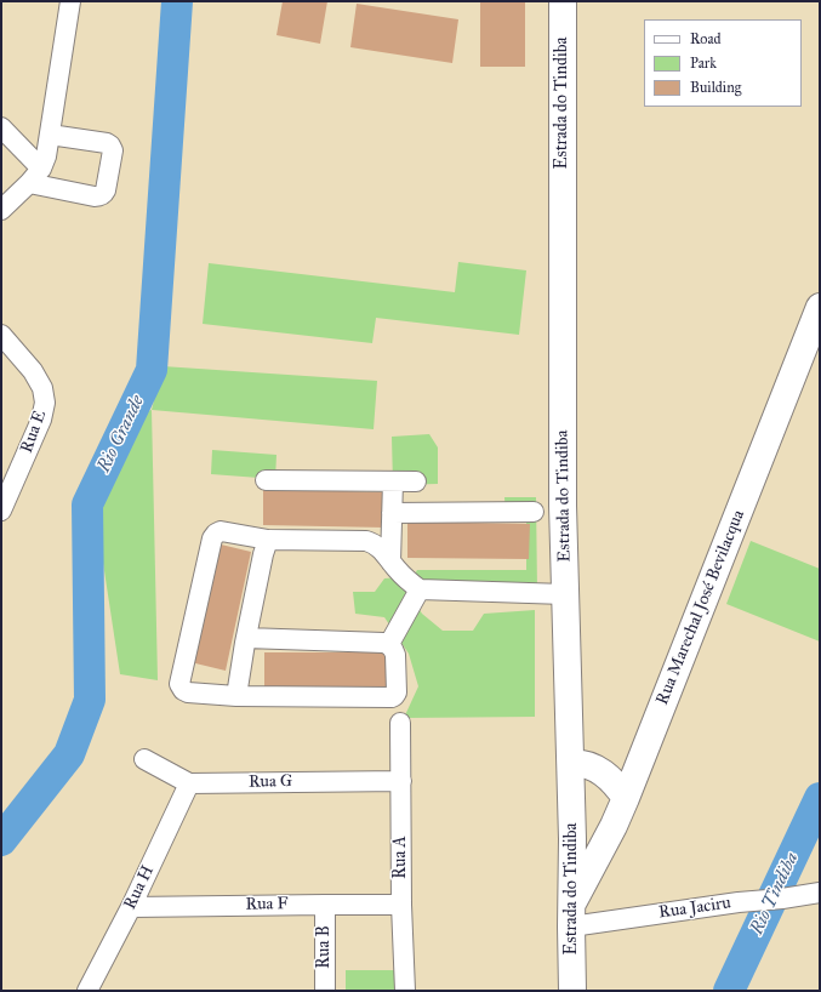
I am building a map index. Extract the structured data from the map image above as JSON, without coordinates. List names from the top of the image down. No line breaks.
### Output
{"streets":{"main road":["Estrada do Tindiba","Rua Marechal José Bevilacqua"],"street":["Rua E","Rua G","Rua A","Rua H","Rua F","Rua Jaciru","Rua B"]},"crossings":[["Estrada do Tindiba","Rua Marechal José Bevilacqua"],["Estrada do Tindiba","Rua Jaciru"],["Rua Marechal José Bevilacqua","Rua Jaciru"],["Rua G","Rua A"],["Rua G","Rua H"],["Rua A","Rua F"],["Rua H","Rua F"],["Rua F","Rua B"]],"water":["Rio Grande","Rio Tindiba"],"legend":["Road","Park","Building"]}
